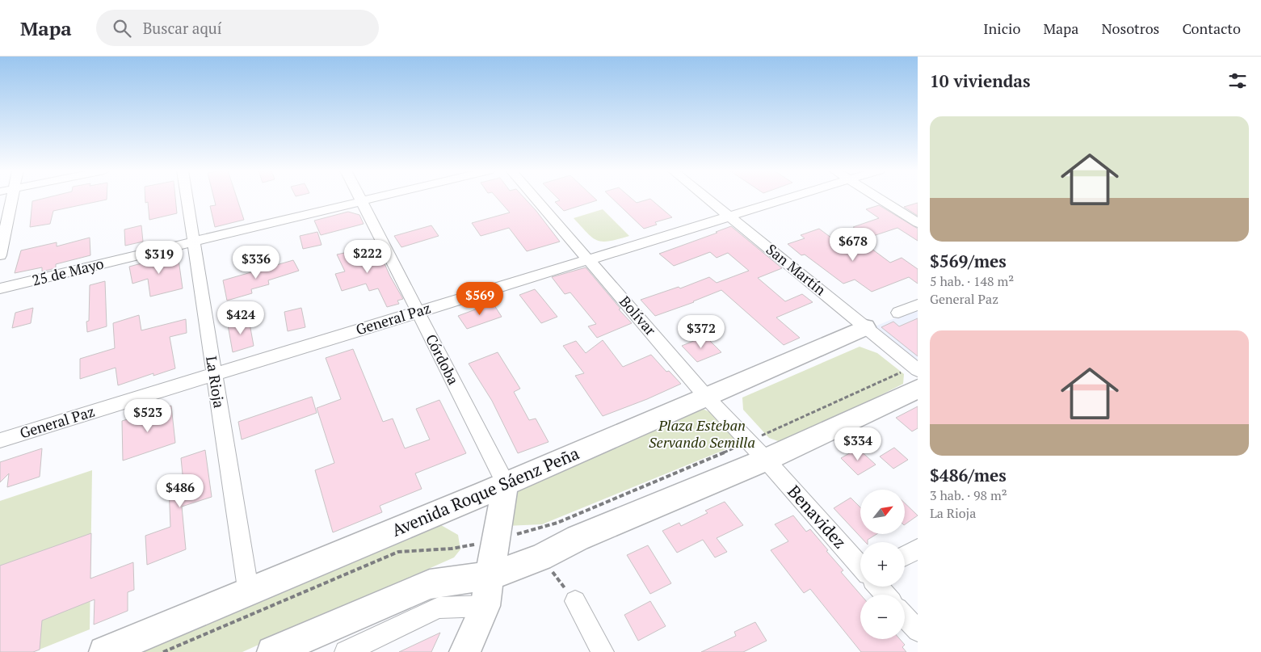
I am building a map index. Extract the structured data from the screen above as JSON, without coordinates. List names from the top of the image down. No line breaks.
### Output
{"streets":{"main road":["Avenida Roque Sáenz Peña"],"street":["San Martín","25 de Mayo","Bolívar","General Paz","Córdoba","La Rioja","Benavidez"]},"crossings":[["San Martín","General Paz"],["San Martín","Avenida Roque Sáenz Peña"],["25 de Mayo","Córdoba"],["25 de Mayo","La Rioja"],["Bolívar","General Paz"],["Bolívar","Avenida Roque Sáenz Peña"],["Bolívar","Benavidez"],["General Paz","Córdoba"],["General Paz","La Rioja"],["Córdoba","Avenida Roque Sáenz Peña"],["La Rioja","Avenida Roque Sáenz Peña"]],"parks":["Plaza Esteban Servando Semilla"],"north":"top right","page":{"header":"Mapa","search":"Buscar aquí","nav":["Inicio","Mapa","Nosotros","Contacto"],"heading":"10 viviendas","list":[{"name":"$569/mes","note":"5 hab. · 148 m² · General Paz"},{"name":"$486/mes","note":"3 hab. · 98 m² · La Rioja"}],"price":["$678","$222","$319","$336","$569","$424","$372","$523","$334","$486"],"map_buttons":["+","−"]}}
